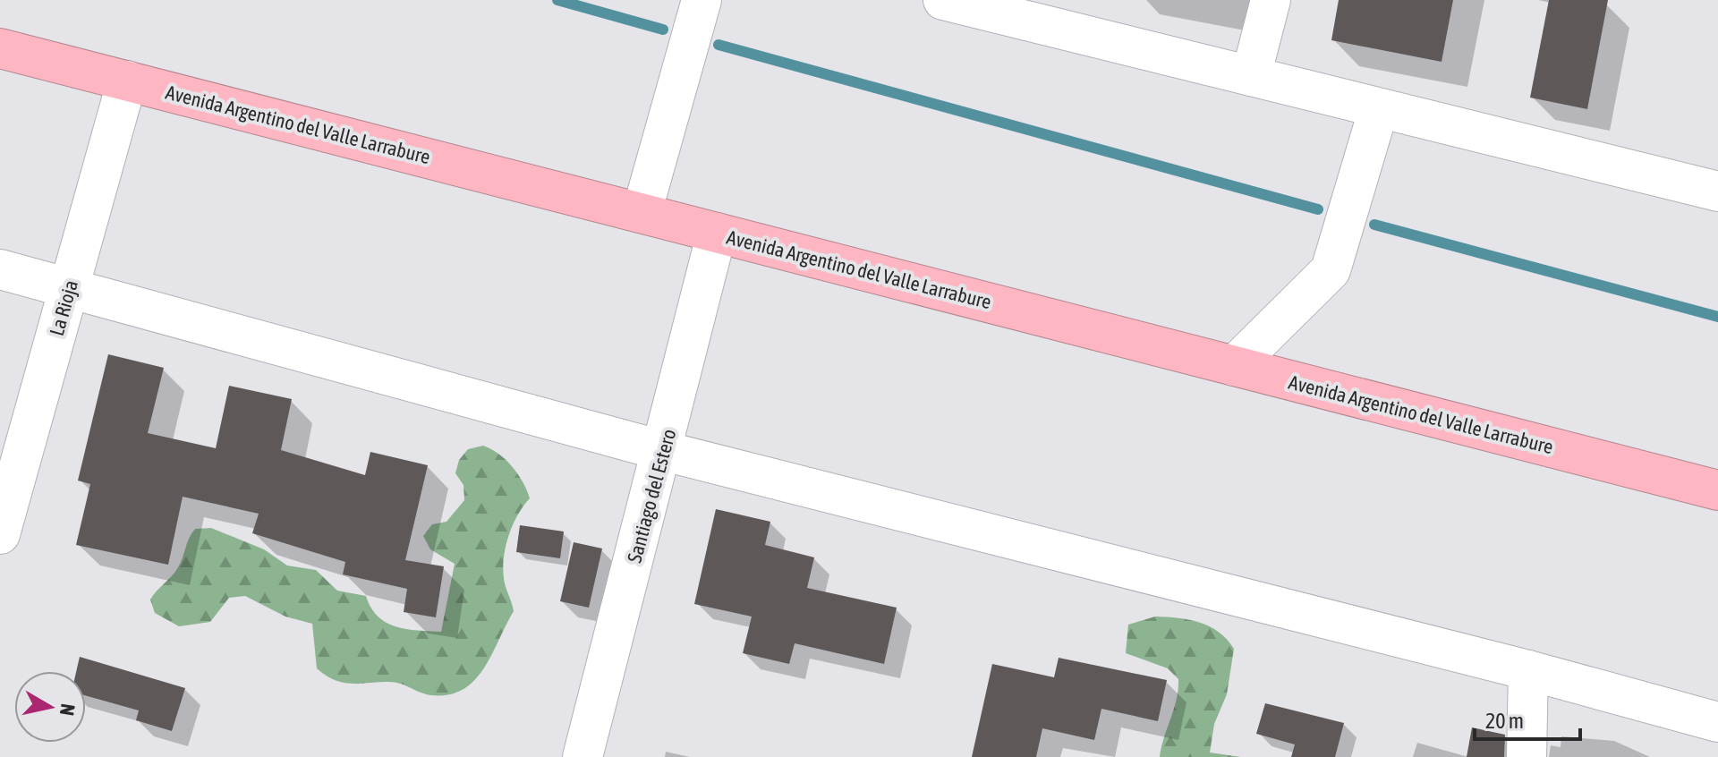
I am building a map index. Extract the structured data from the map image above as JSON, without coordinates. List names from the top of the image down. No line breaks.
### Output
{"streets":{"highway":["Avenida Argentino del Valle Larrabure"],"street":["La Rioja","Santiago del Estero"]},"crossings":[["Avenida Argentino del Valle Larrabure","La Rioja"],["Avenida Argentino del Valle Larrabure","Santiago del Estero"]],"scale_bar":"20 m","north":"right"}
